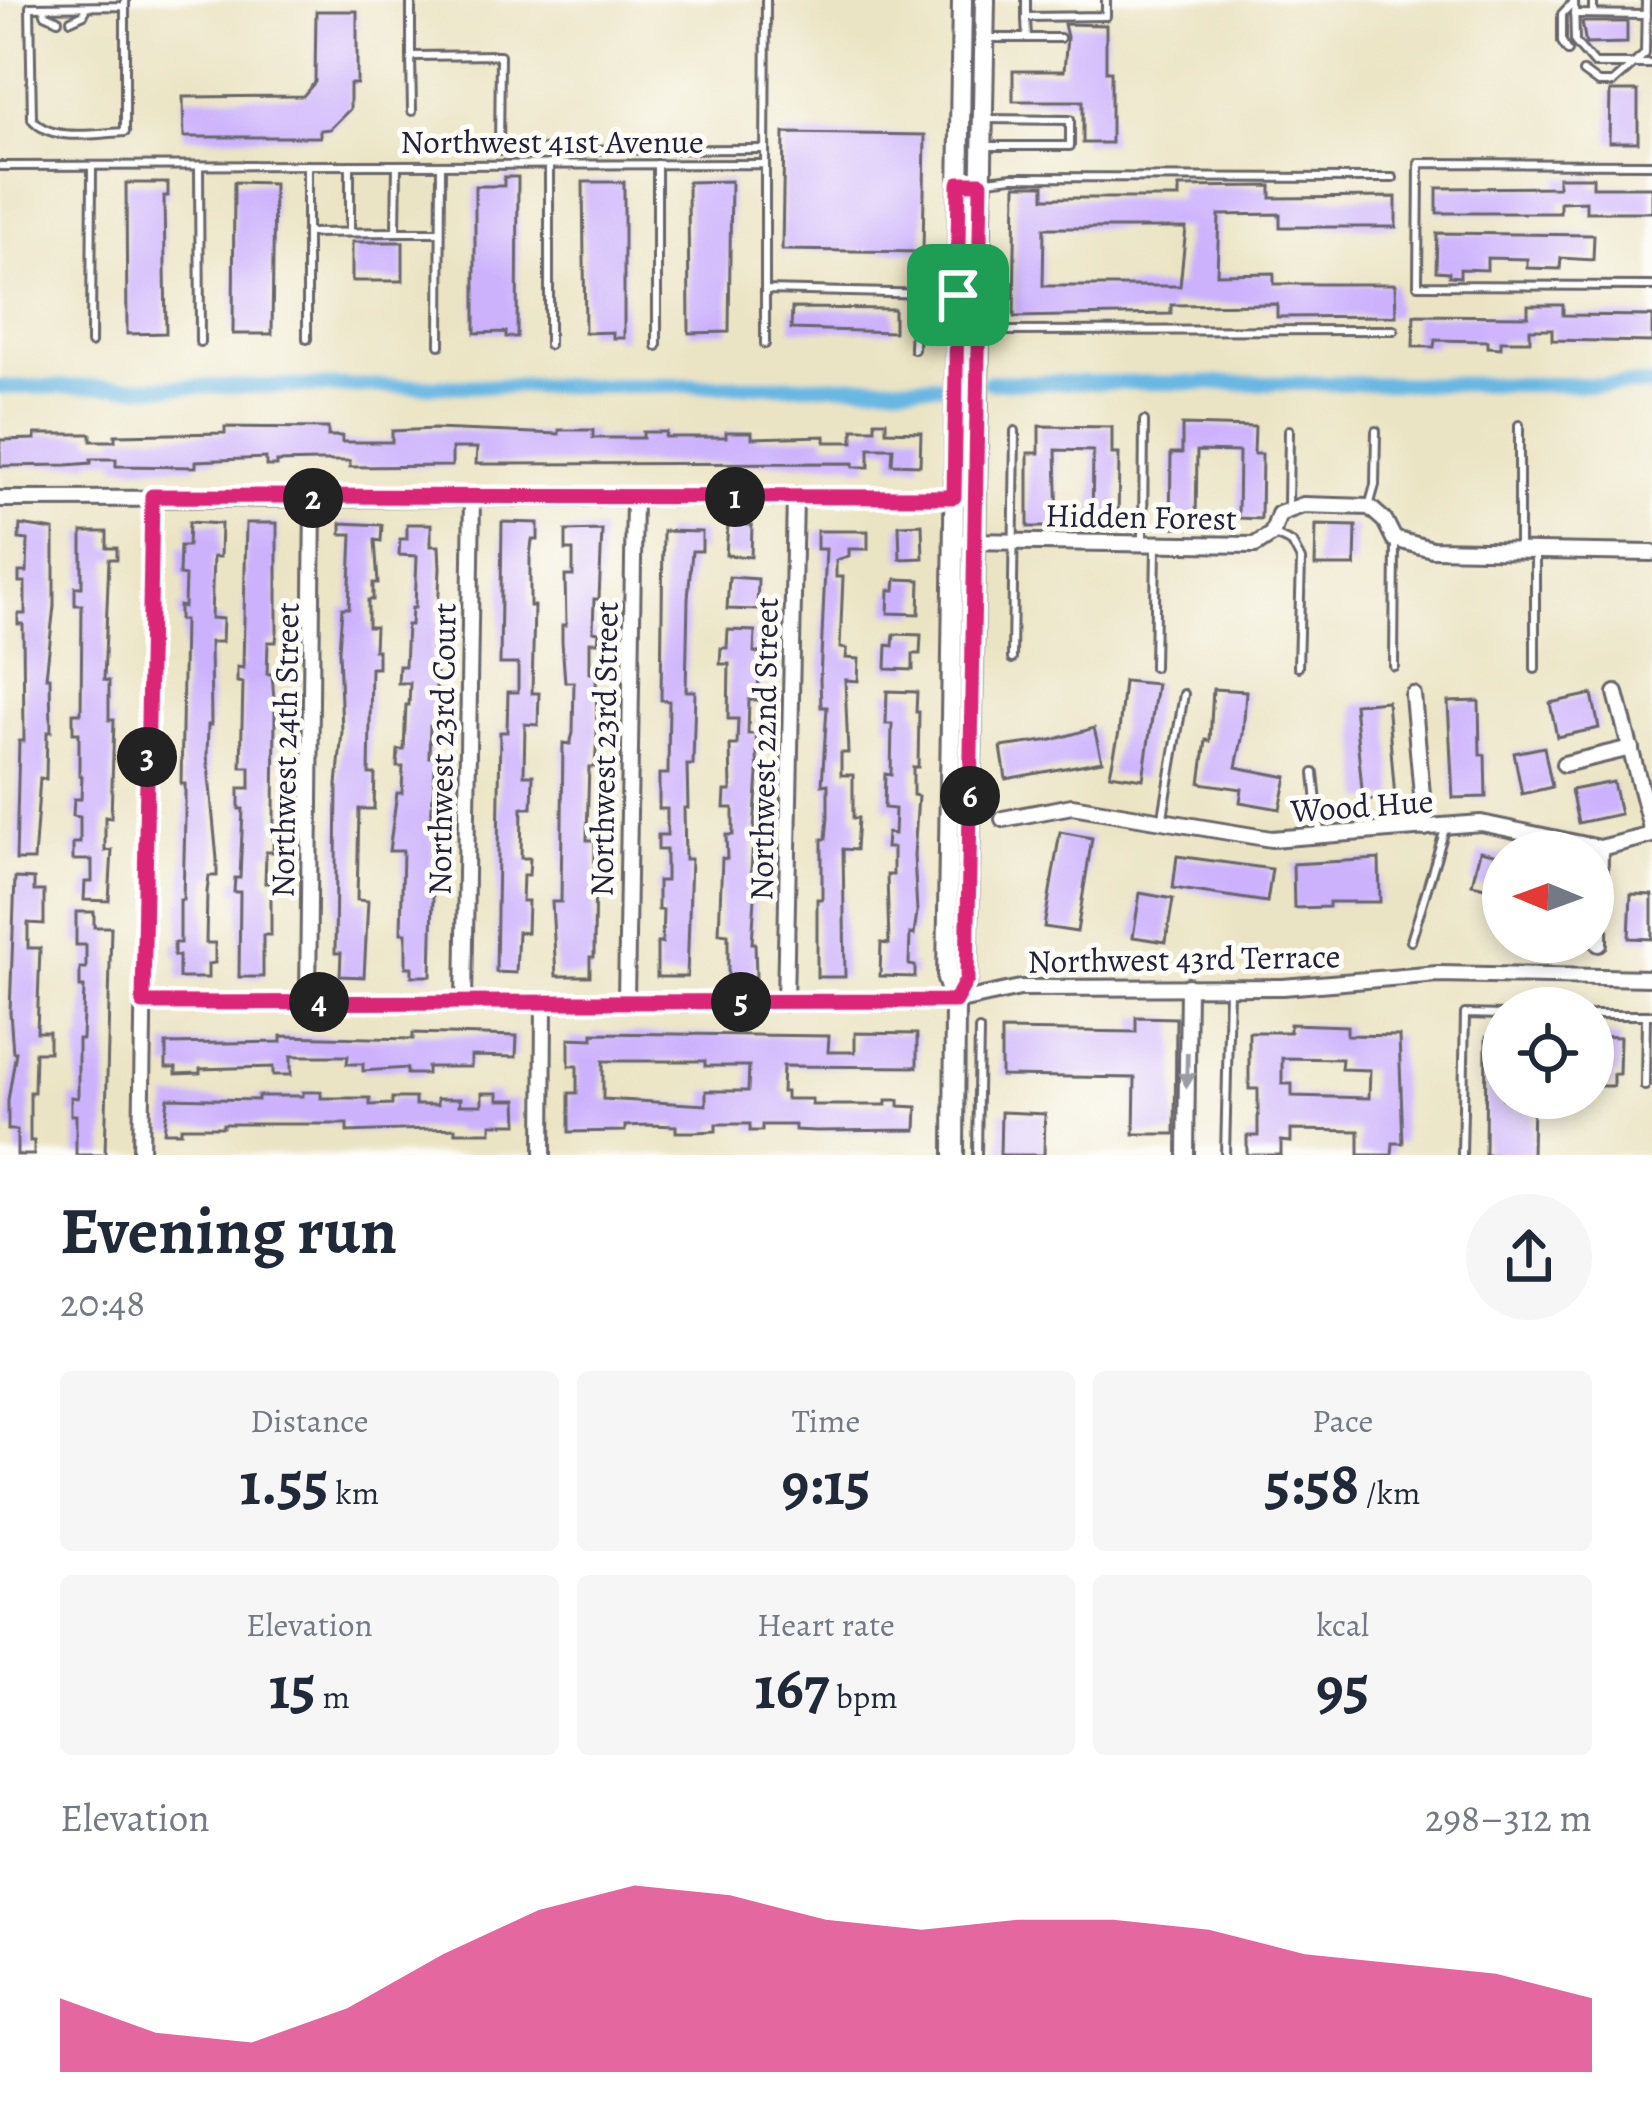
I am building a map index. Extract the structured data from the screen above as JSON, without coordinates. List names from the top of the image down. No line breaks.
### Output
{"streets":{"street":["Hidden Forest","Northwest 23rd Court","Northwest 23rd Street","Northwest 22nd Street","Northwest 24th Street","Wood Hue","Northwest 43rd Terrace"],"lane":["Northwest 41st Avenue"]},"crossings":[["Northwest 23rd Court","Northwest 43rd Terrace"],["Northwest 23rd Street","Northwest 43rd Terrace"],["Northwest 22nd Street","Northwest 43rd Terrace"],["Northwest 24th Street","Northwest 43rd Terrace"]],"north":"left","page":{"pins":["1","2","3","6","4","5"],"heading":["Evening run","20:48"],"stats":[["Distance","1.55 km"],["Time","9:15"],["Pace","5:58 /km"],["Elevation","15 m"],["Heart rate","167 bpm"],["kcal","95"]],"chart":["Elevation","298–312 m"]}}
